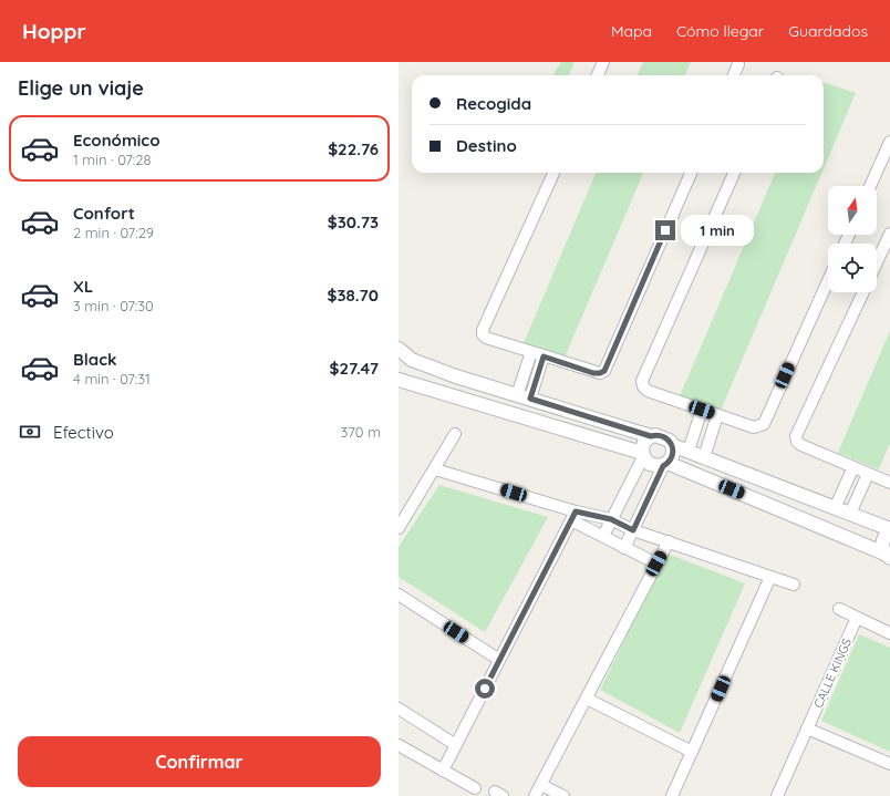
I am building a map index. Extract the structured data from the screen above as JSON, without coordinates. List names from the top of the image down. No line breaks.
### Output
{"streets":{"street":["CALLE KINGS"]},"north":"top","page":{"header":"Hoppr","nav":["Mapa","Cómo llegar","Guardados"],"heading":"Elige un viaje","banner":["Recogida","Destino"],"list":[{"name":"Económico","note":"1 min · 07:28","value":"$22.76"},{"name":"Confort","note":"2 min · 07:29","value":"$30.73"},{"name":"XL","note":"3 min · 07:30","value":"$38.70"},{"name":"Black","note":"4 min · 07:31","value":"$27.47"}],"bubble":"1 min","pay":["Efectivo","370 m"],"buttons":"Confirmar"}}
